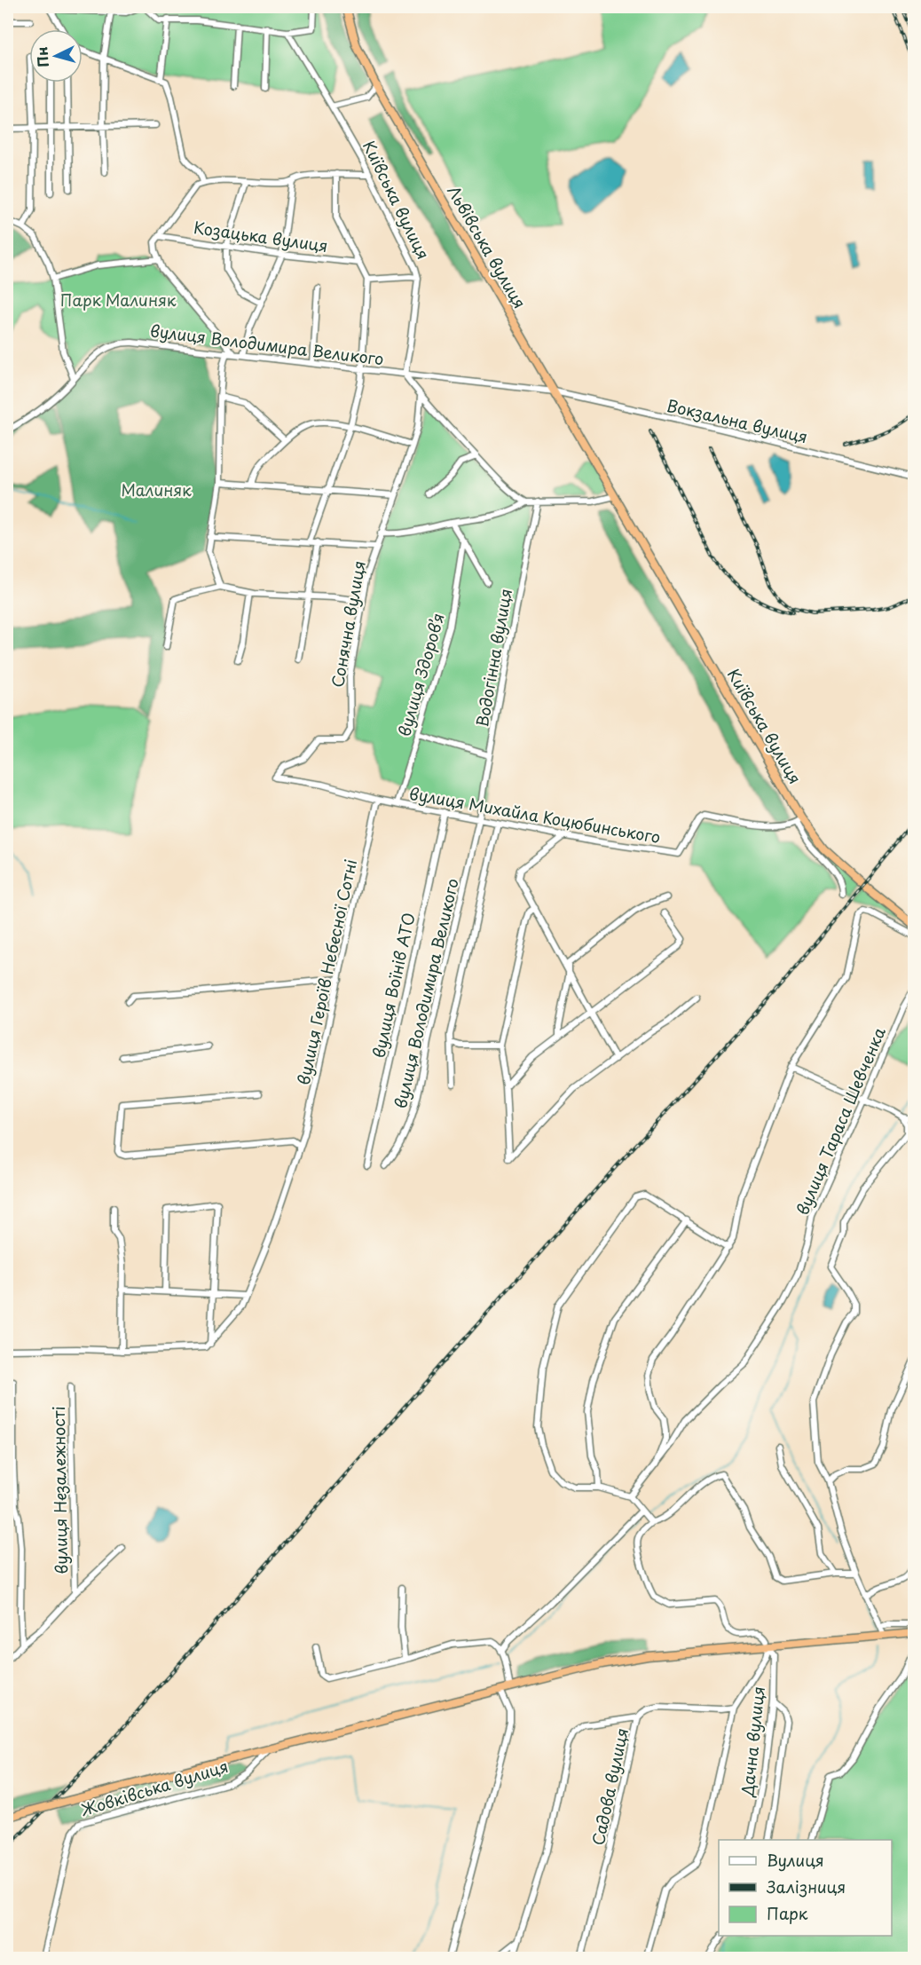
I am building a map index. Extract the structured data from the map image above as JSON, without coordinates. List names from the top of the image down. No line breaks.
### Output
{"streets":{"highway":["Київська вулиця","Львівська вулиця"],"street":["Козацька вулиця","вулиця Володимира Великого","Вокзальна вулиця","Сонячна вулиця","Водогінна вулиця","вулиця Здоровʼя","вулиця Михайла Коцюбинського","вулиця Героїв Небесної Сотні","вулиця Воїнів АТО","вулиця Тараса Шевченка","вулиця Незалежності","Дачна вулиця","Садова вулиця","Жовківська вулиця"]},"crossings":[["Київська вулиця","Львівська вулиця"],["Київська вулиця","вулиця Володимира Великого"],["Київська вулиця","вулиця Михайла Коцюбинського"],["Львівська вулиця","вулиця Володимира Великого"],["Львівська вулиця","Вокзальна вулиця"],["вулиця Володимира Великого","Вокзальна вулиця"],["вулиця Володимира Великого","Водогінна вулиця"],["вулиця Володимира Великого","вулиця Михайла Коцюбинського"],["Сонячна вулиця","вулиця Михайла Коцюбинського"],["Водогінна вулиця","вулиця Михайла Коцюбинського"],["вулиця Здоровʼя","вулиця Михайла Коцюбинського"],["вулиця Михайла Коцюбинського","вулиця Героїв Небесної Сотні"],["вулиця Михайла Коцюбинського","вулиця Воїнів АТО"]],"parks":["Парк Малиняк","Малиняк"],"legend":["Вулиця","Залізниця","Парк"],"north":"left"}
